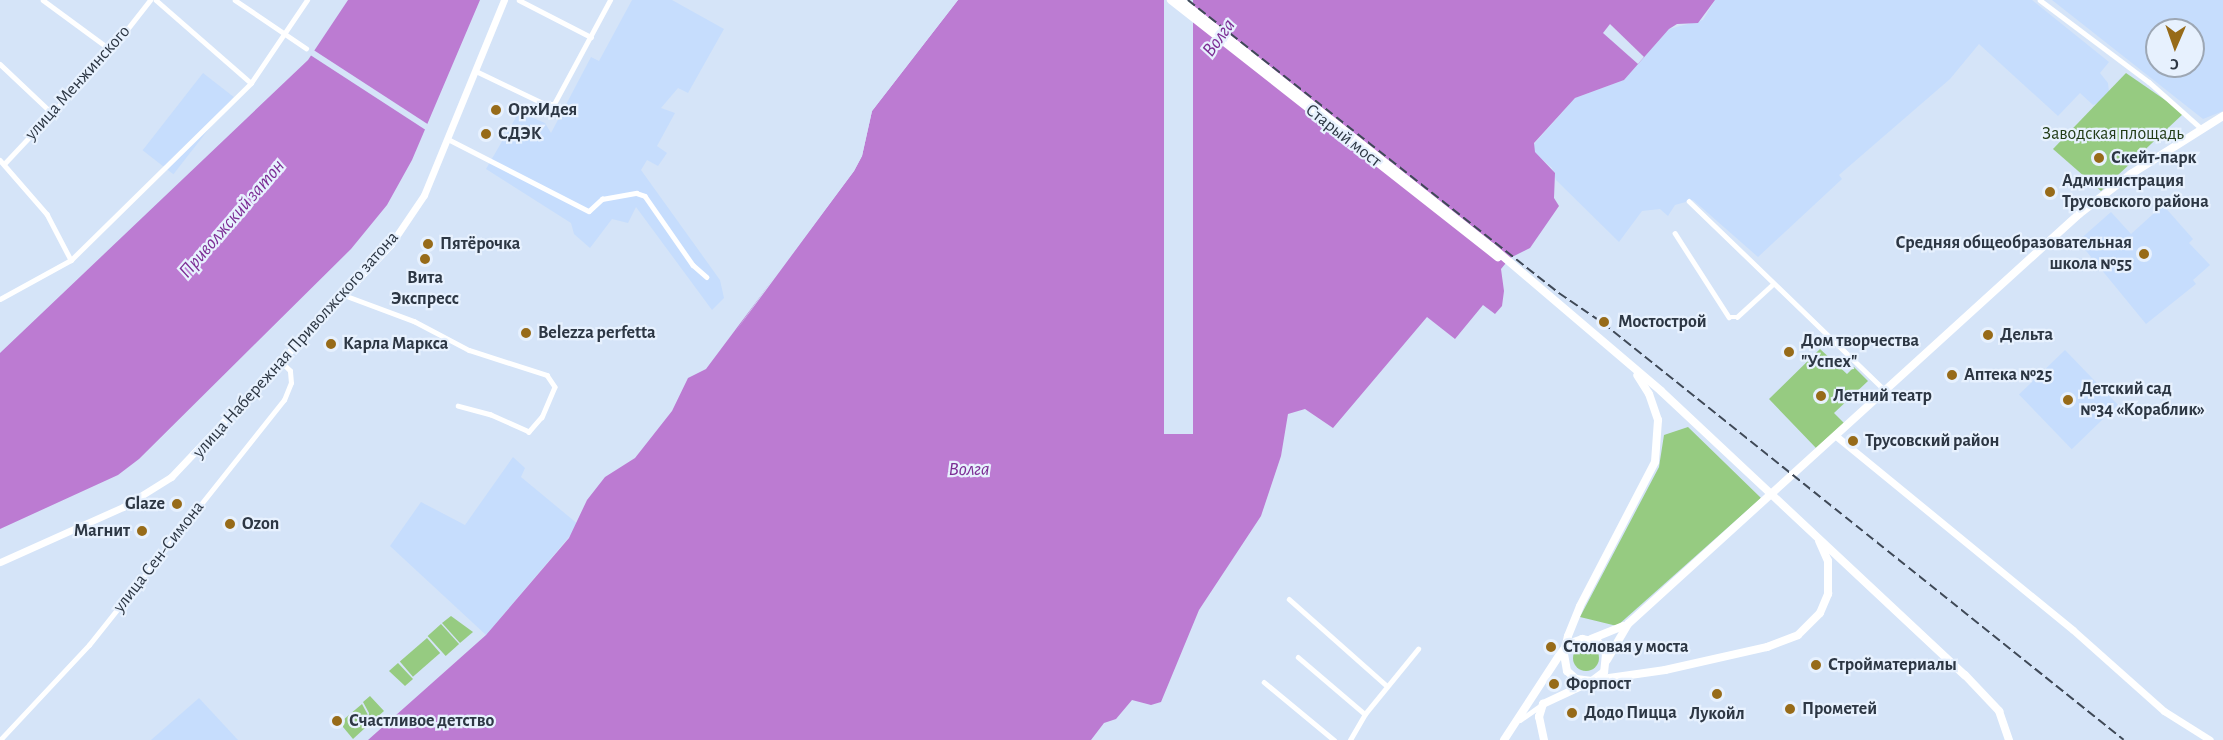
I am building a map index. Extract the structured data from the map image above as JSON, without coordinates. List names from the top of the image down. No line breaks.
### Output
{"streets":{"main road":["Старый мост","улица Набережная Приволжского затона"],"street":["улица Менжинского","улица Сен-Симона"]},"crossings":[["улица Набережная Приволжского затона","улица Сен-Симона"]],"water":["Волга","Приволжский затон"],"parks":["Заводская площадь"],"places":["ОрхИдея","СДЭК","Скейт-парк","Администрация Трусовского района","Пятёрочка","Средняя общеобразовательная школа №55","Вита Экспресс","Мостострой","Belezza perfetta","Дельта","Карла Маркса","Дом творчества \"Успех\"","Аптека №25","Летний театр","Детский сад №34 «Кораблик»","Трусовский район","Glaze","Ozon","Магнит","Столовая у моста","Стройматериалы","Форпост","Лукойл","Прометей","Додо Пицца","Счастливое детство"],"north":"bottom"}
